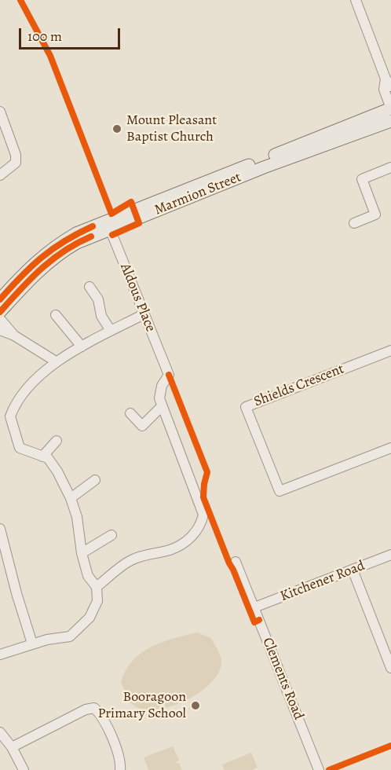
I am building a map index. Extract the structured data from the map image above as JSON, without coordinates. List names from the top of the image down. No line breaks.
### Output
{"streets":{"main road":["Marmion Street"],"street":["Aldous Place","Shields Crescent","Kitchener Road","Clements Road"]},"crossings":[["Marmion Street","Aldous Place"],["Kitchener Road","Clements Road"]],"places":["Mount Pleasant Baptist Church","Booragoon Primary School"],"scale_bar":"100 m"}
